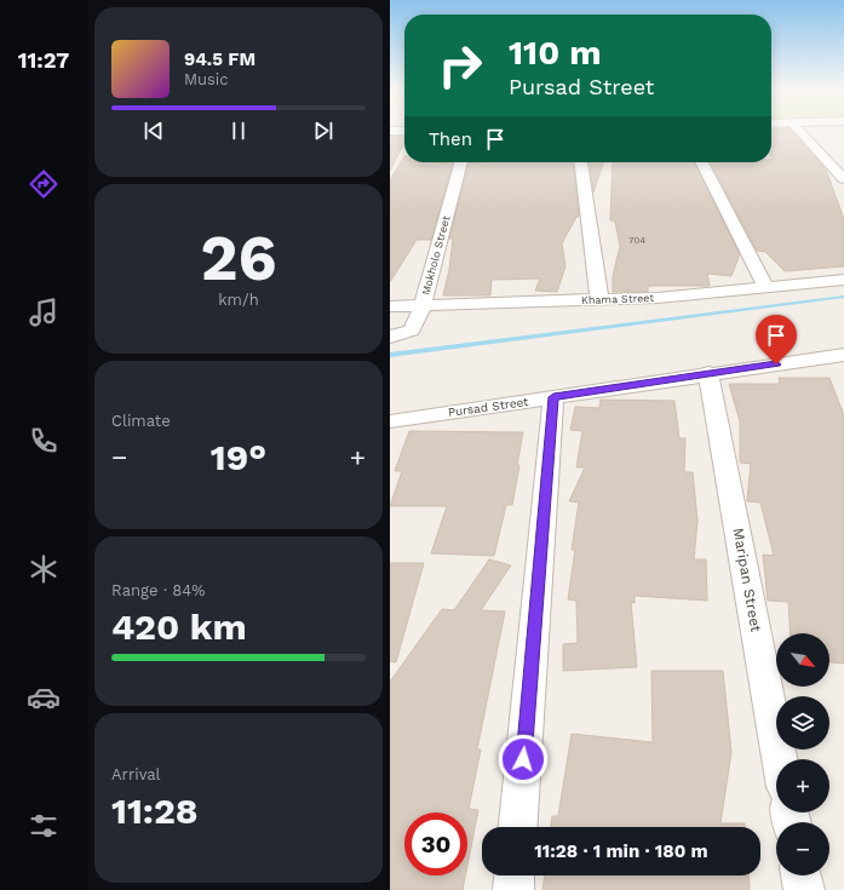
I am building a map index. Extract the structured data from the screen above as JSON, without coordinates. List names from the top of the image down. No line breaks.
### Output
{"streets":{"street":["Mokholo Street","Khama Street","Pursad Street","Maripan Street"]},"crossings":[["Mokholo Street","Khama Street"],["Pursad Street","Maripan Street"]],"house_numbers":["704"],"north":"bottom right","page":{"tabs":"11:27","turn":["110 m","Pursad Street"],"song":["94.5 FM","Music"],"then":"Then","tile":[["26","km/h"],"Climate",["Range · 84%","420 km"],["Arrival","11:28"]],"heat":["−","19°","+"],"map_buttons":["+","−"],"limit":"30","trip":"11:28 · 1 min · 180 m"}}
